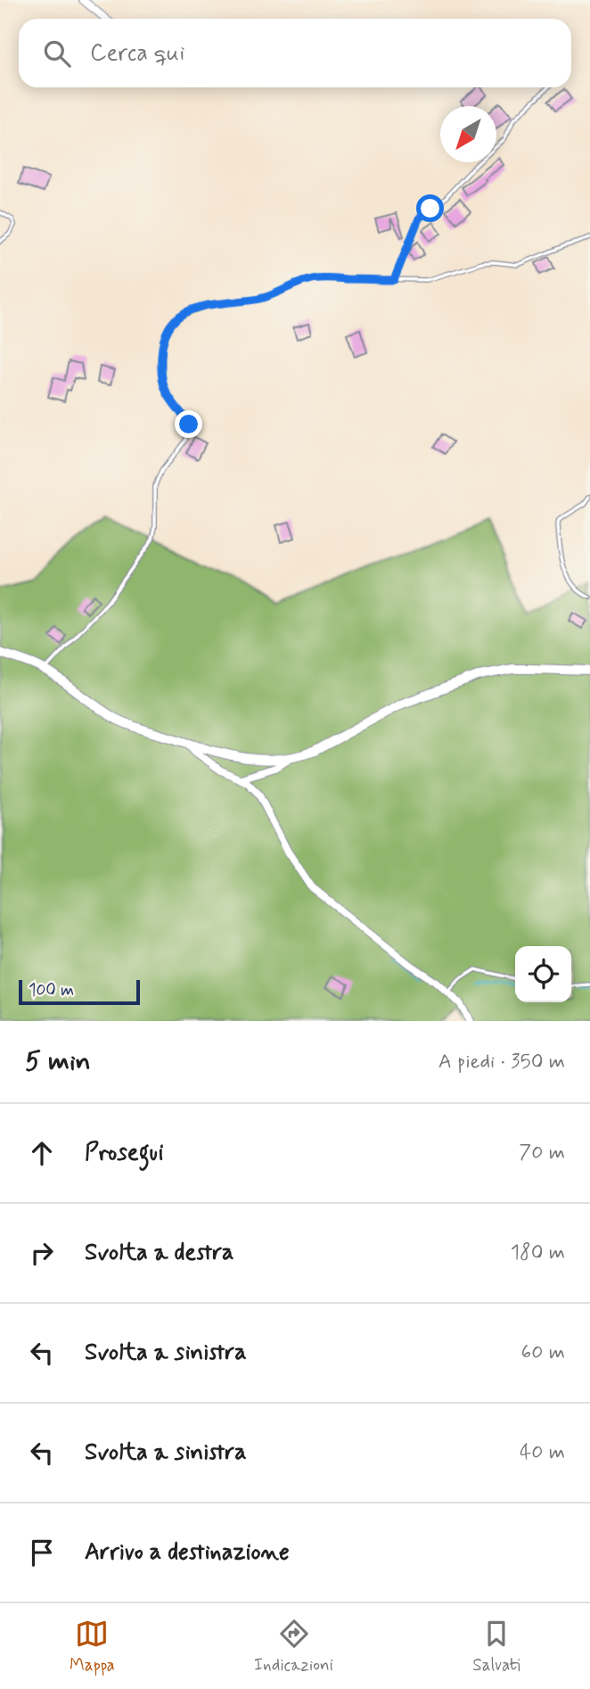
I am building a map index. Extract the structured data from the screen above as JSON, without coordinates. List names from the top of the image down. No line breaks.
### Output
{"scale_bar":"100 m","north":"bottom left","page":{"search":"Cerca qui","scale":"100 m","heading":["5 min","A piedi · 350 m"],"list":[["Prosegui","70 m"],["Svolta a destra","180 m"],["Svolta a sinistra","60 m"],["Svolta a sinistra","40 m"],"Arrivo a destinazione"],"nav":["Mappa","Indicazioni","Salvati"]}}
